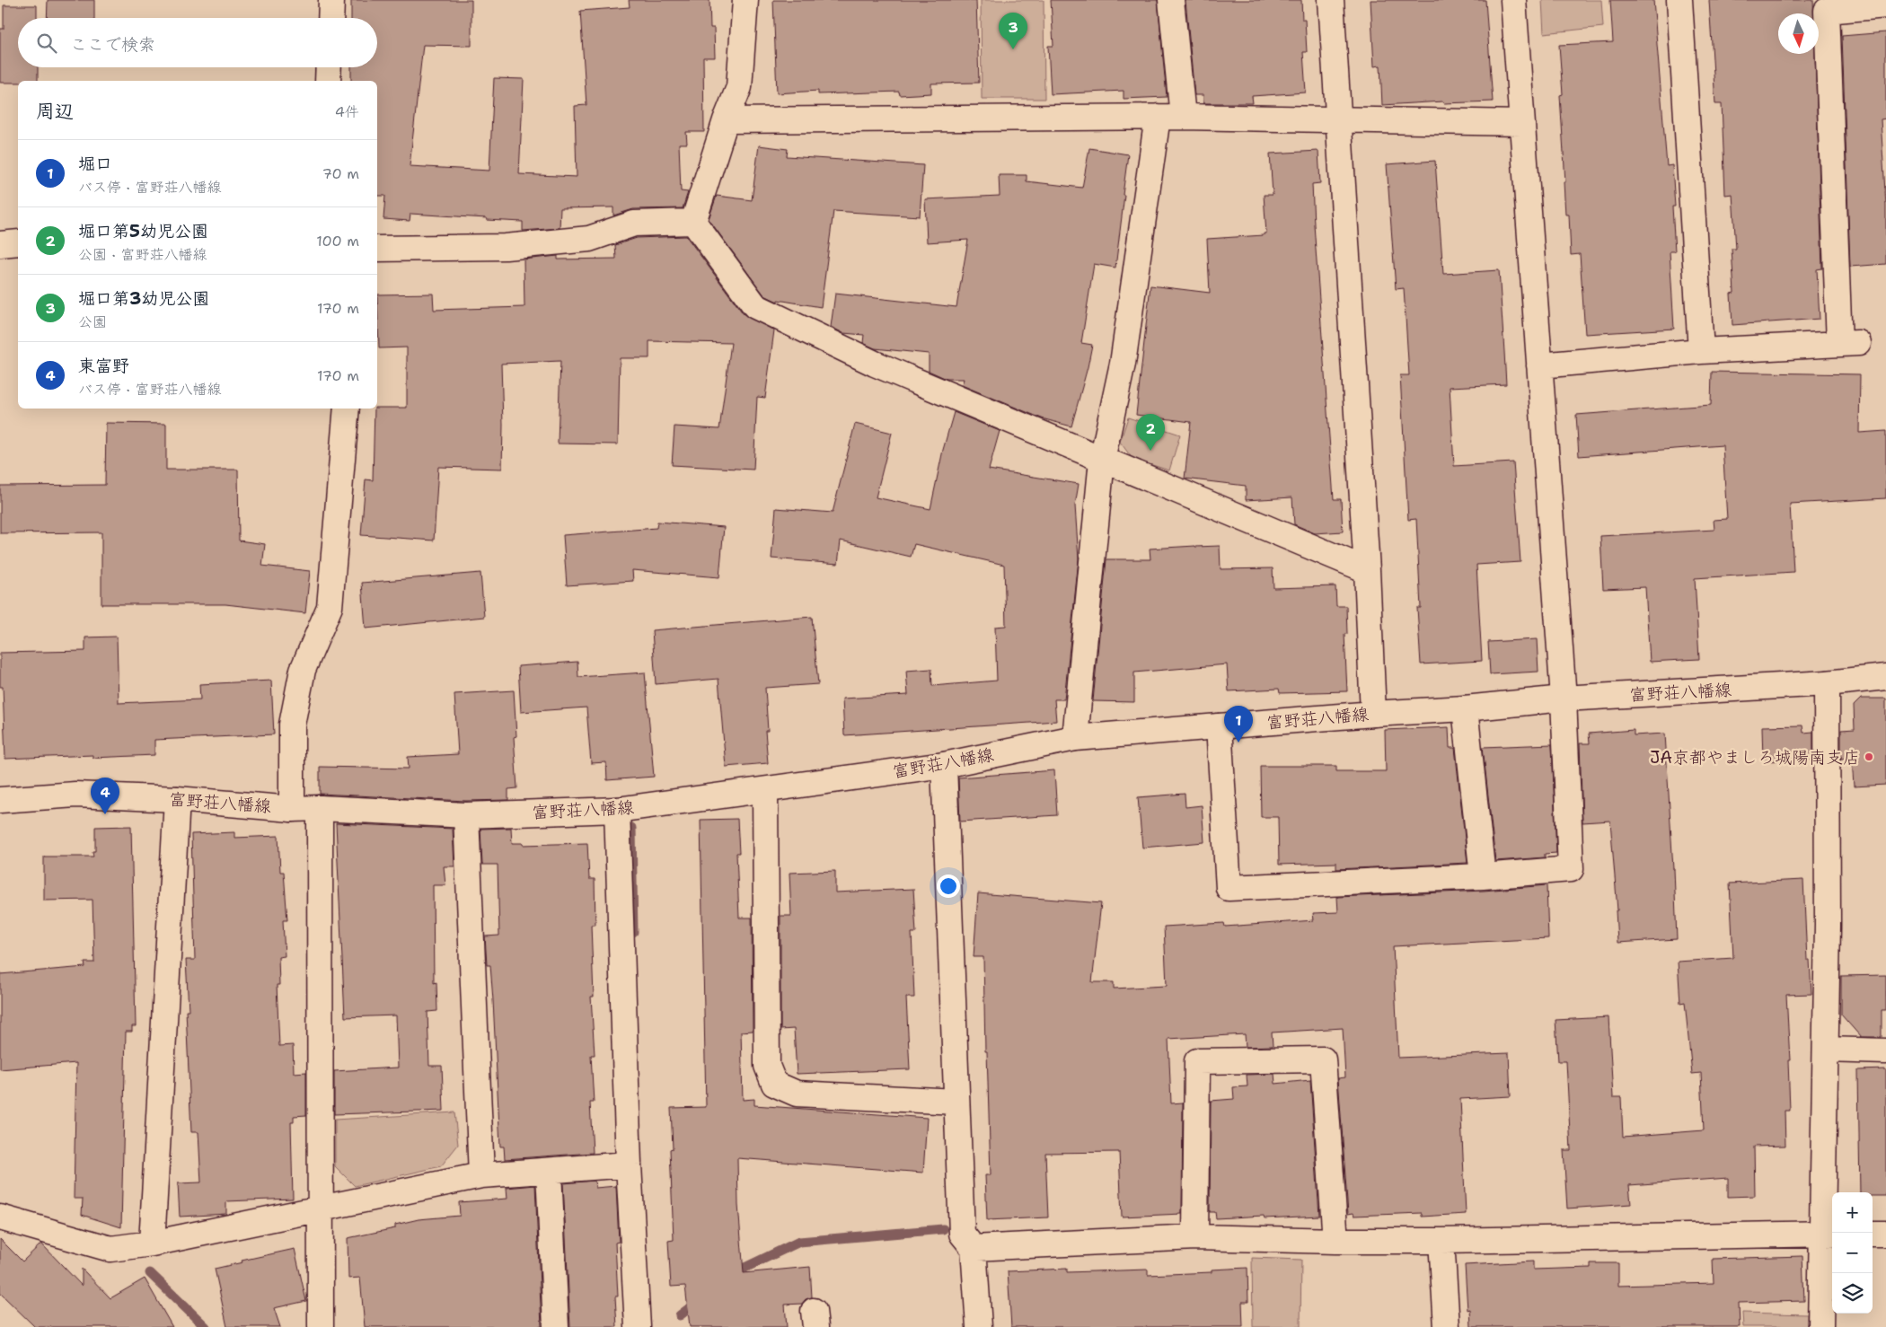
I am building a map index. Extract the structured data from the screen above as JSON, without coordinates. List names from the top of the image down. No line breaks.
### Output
{"streets":{"street":["富野荘八幡線"]},"places":["JA京都やましろ城陽南支店"],"north":"bottom","page":{"pins":["3","2","1","4"],"search":"ここで検索","heading":["周辺","4件"],"list":[{"mark":"1","name":"堀口","note":"バス停 · 富野荘八幡線","value":"70 m"},{"mark":"2","name":"堀口第5幼児公園","note":"公園 · 富野荘八幡線","value":"100 m"},{"mark":"3","name":"堀口第3幼児公園","note":"公園","value":"170 m"},{"mark":"4","name":"東富野","note":"バス停 · 富野荘八幡線","value":"170 m"}],"map_buttons":["+","−"]}}
